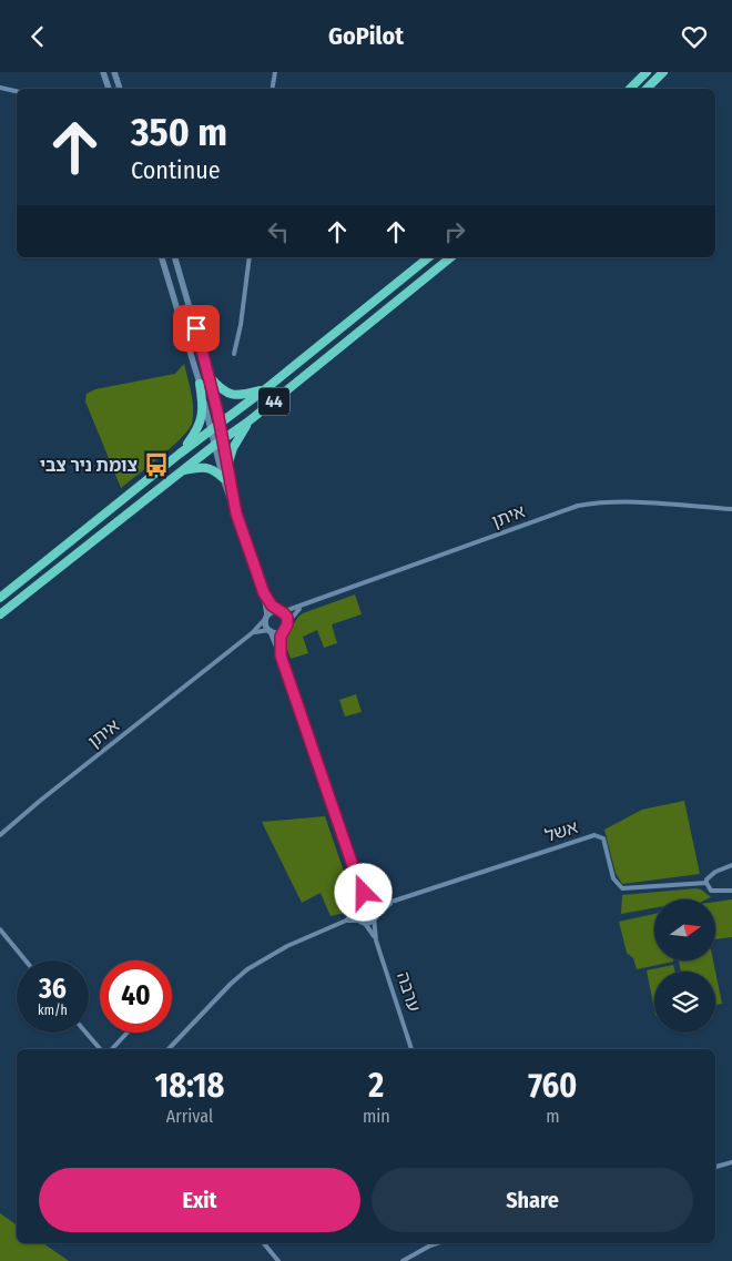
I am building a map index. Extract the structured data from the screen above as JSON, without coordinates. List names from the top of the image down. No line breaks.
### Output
{"streets":{"highway":["44"],"street":["איתן","אשל","ערבה"]},"crossings":[["אשל","ערבה"]],"places":{"bus stop":["צומת ניר צבי"]},"north":"right","page":{"header":"GoPilot","turn":["350 m","Continue"],"speed":"36 km/h","limit":"40","eta":["18:18","Arrival","2","min","760","m"],"buttons":["Exit","Share"]}}
